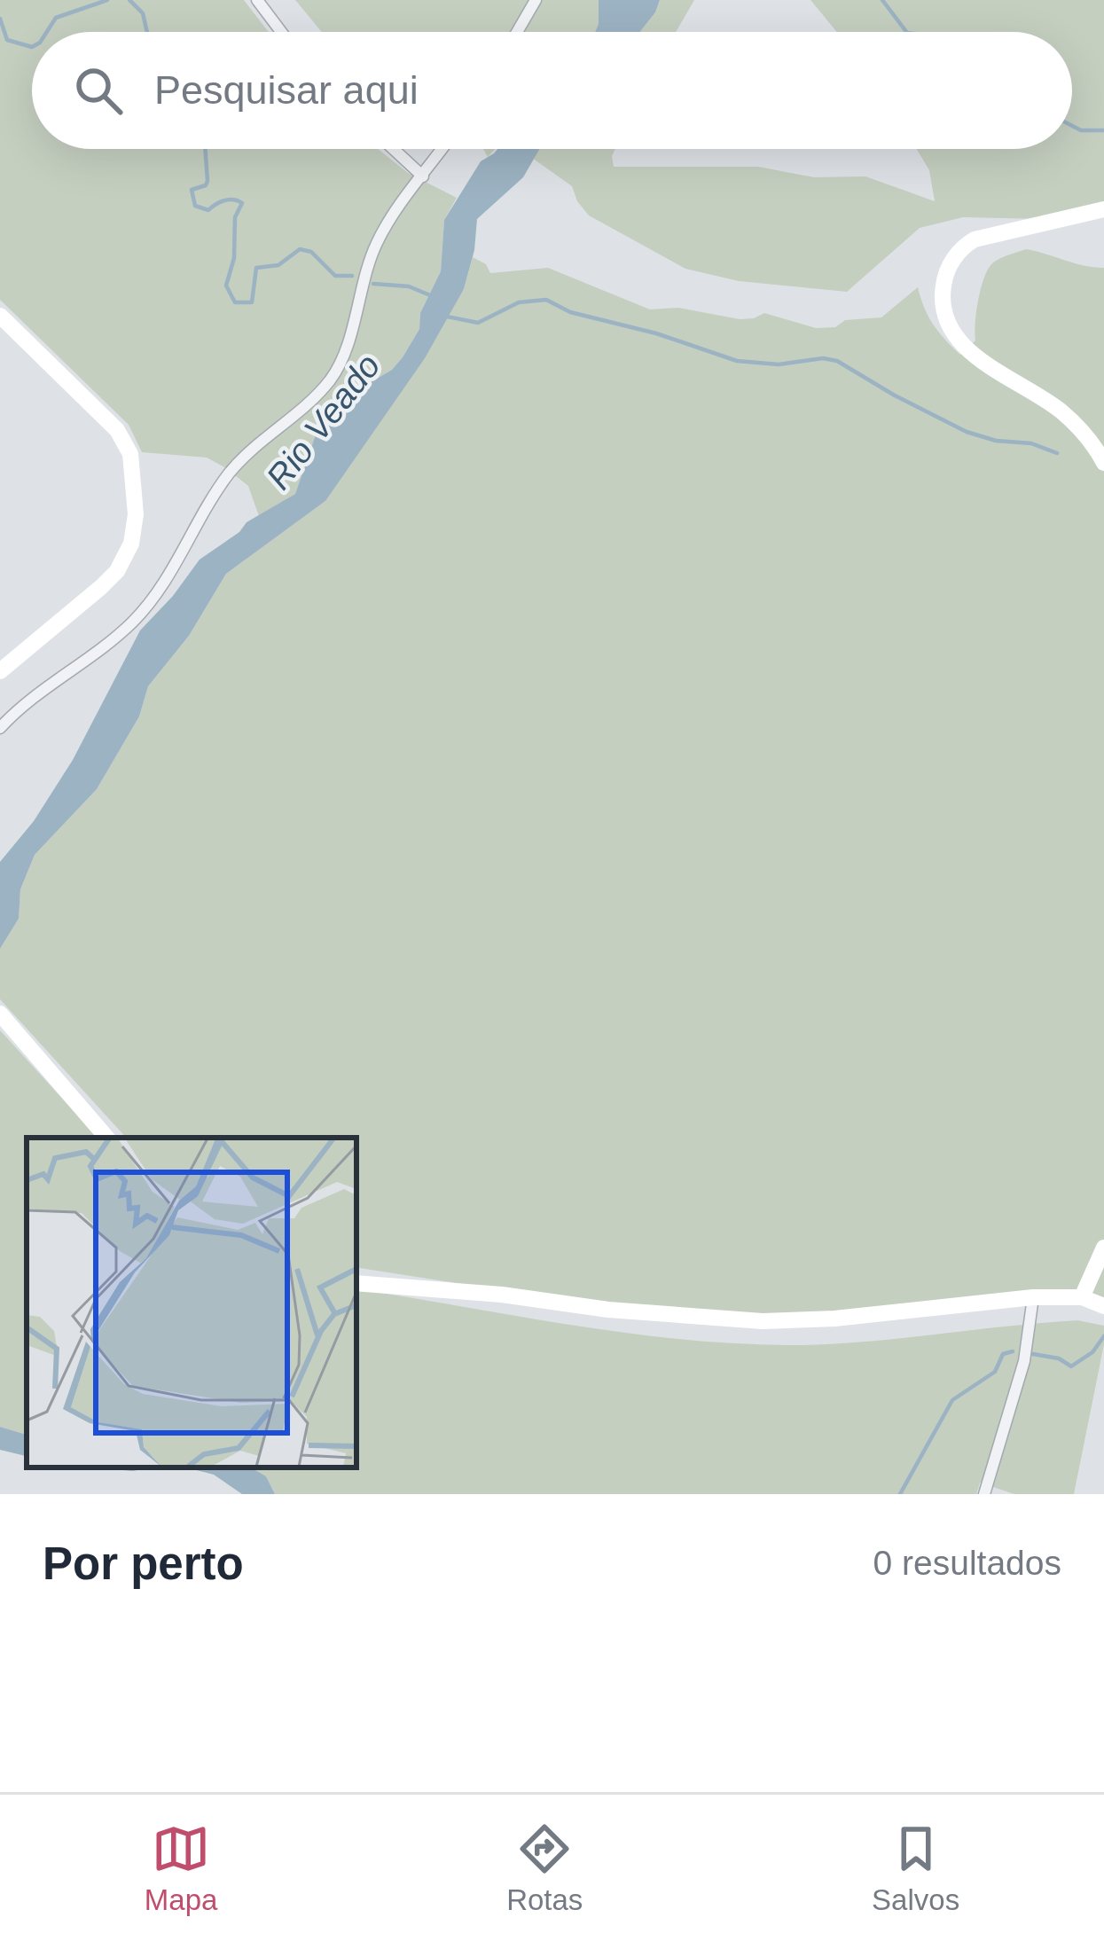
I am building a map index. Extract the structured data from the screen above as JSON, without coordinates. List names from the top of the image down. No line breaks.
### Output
{"water":["Rio Veado"],"page":{"search":"Pesquisar aqui","heading":["Por perto","0 resultados"],"nav":["Mapa","Rotas","Salvos"]}}
